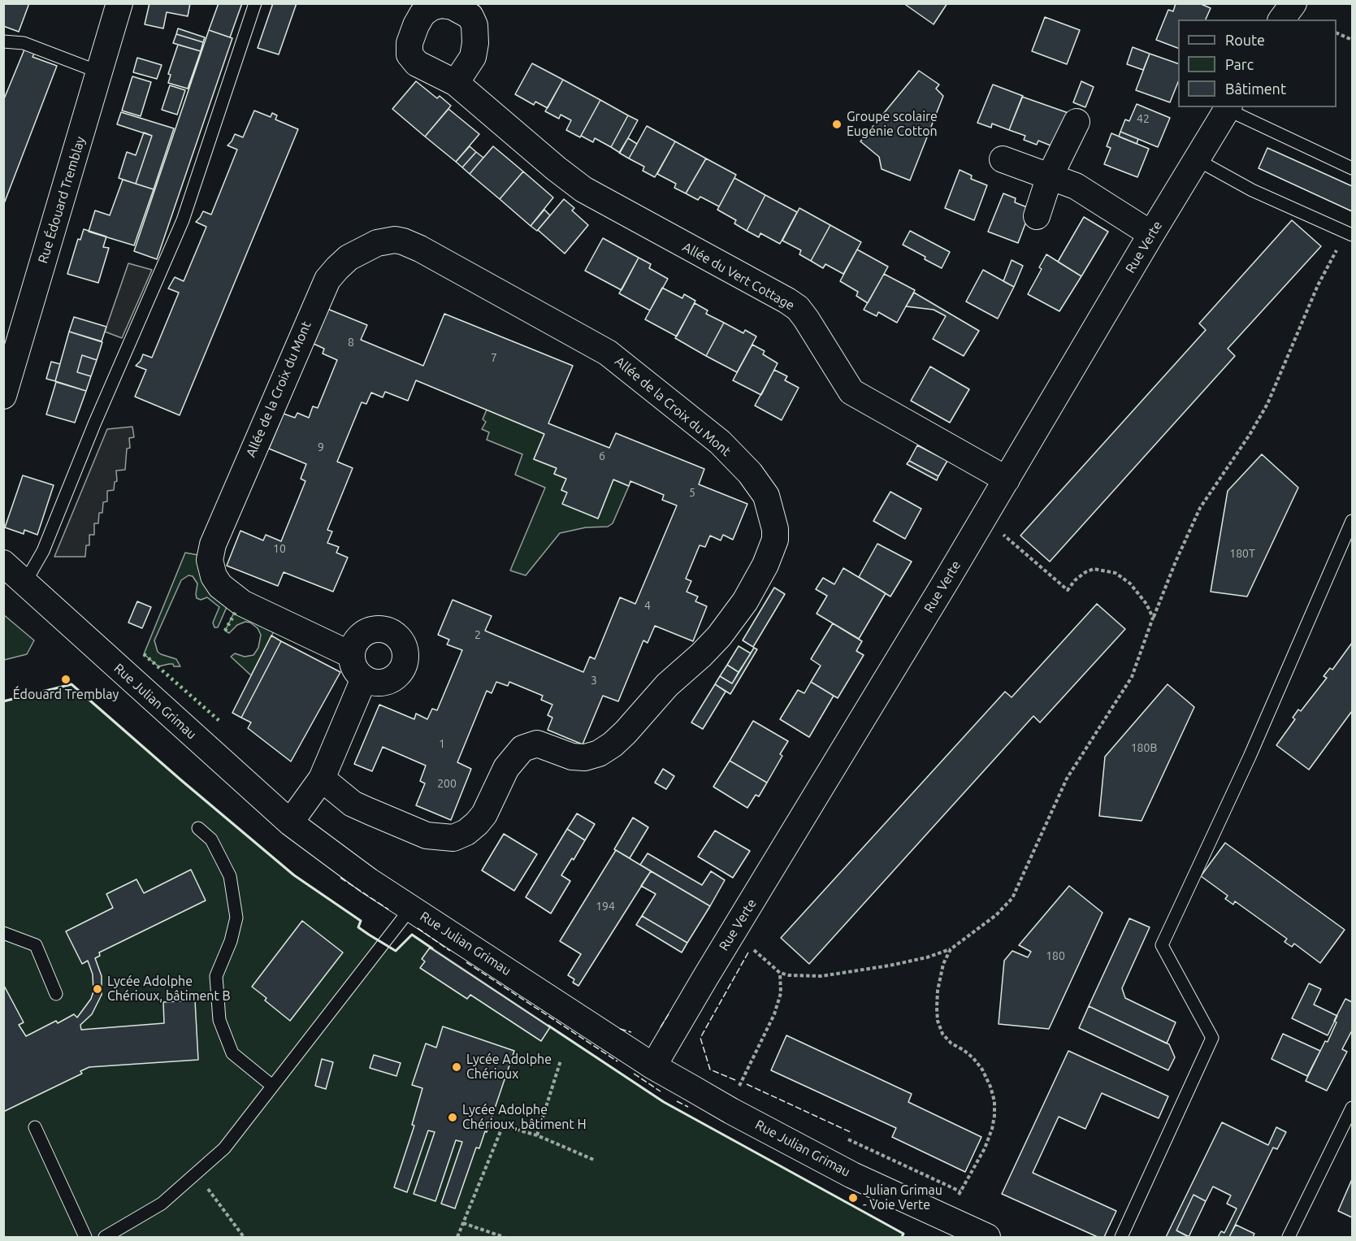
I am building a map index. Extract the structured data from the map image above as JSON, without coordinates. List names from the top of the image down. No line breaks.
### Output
{"streets":{"street":["Rue Édouard Tremblay","Rue Verte","Allée du Vert Cottage","Allée de la Croix du Mont","Rue Julian Grimau"]},"crossings":[["Rue Verte","Allée du Vert Cottage"],["Rue Verte","Rue Julian Grimau"]],"places":["Groupe scolaire Eugénie Cotton","Édouard Tremblay","Lycée Adolphe Chérioux, bâtiment B","Lycée Adolphe Chérioux","Lycée Adolphe Chérioux, bâtiment H","Julian Grimau - Voie Verte"],"house_numbers":["42","8","7","9","6","5","10","180T","4","2","3","1","180B","200","194","180"],"legend":["Route","Parc","Bâtiment"]}
